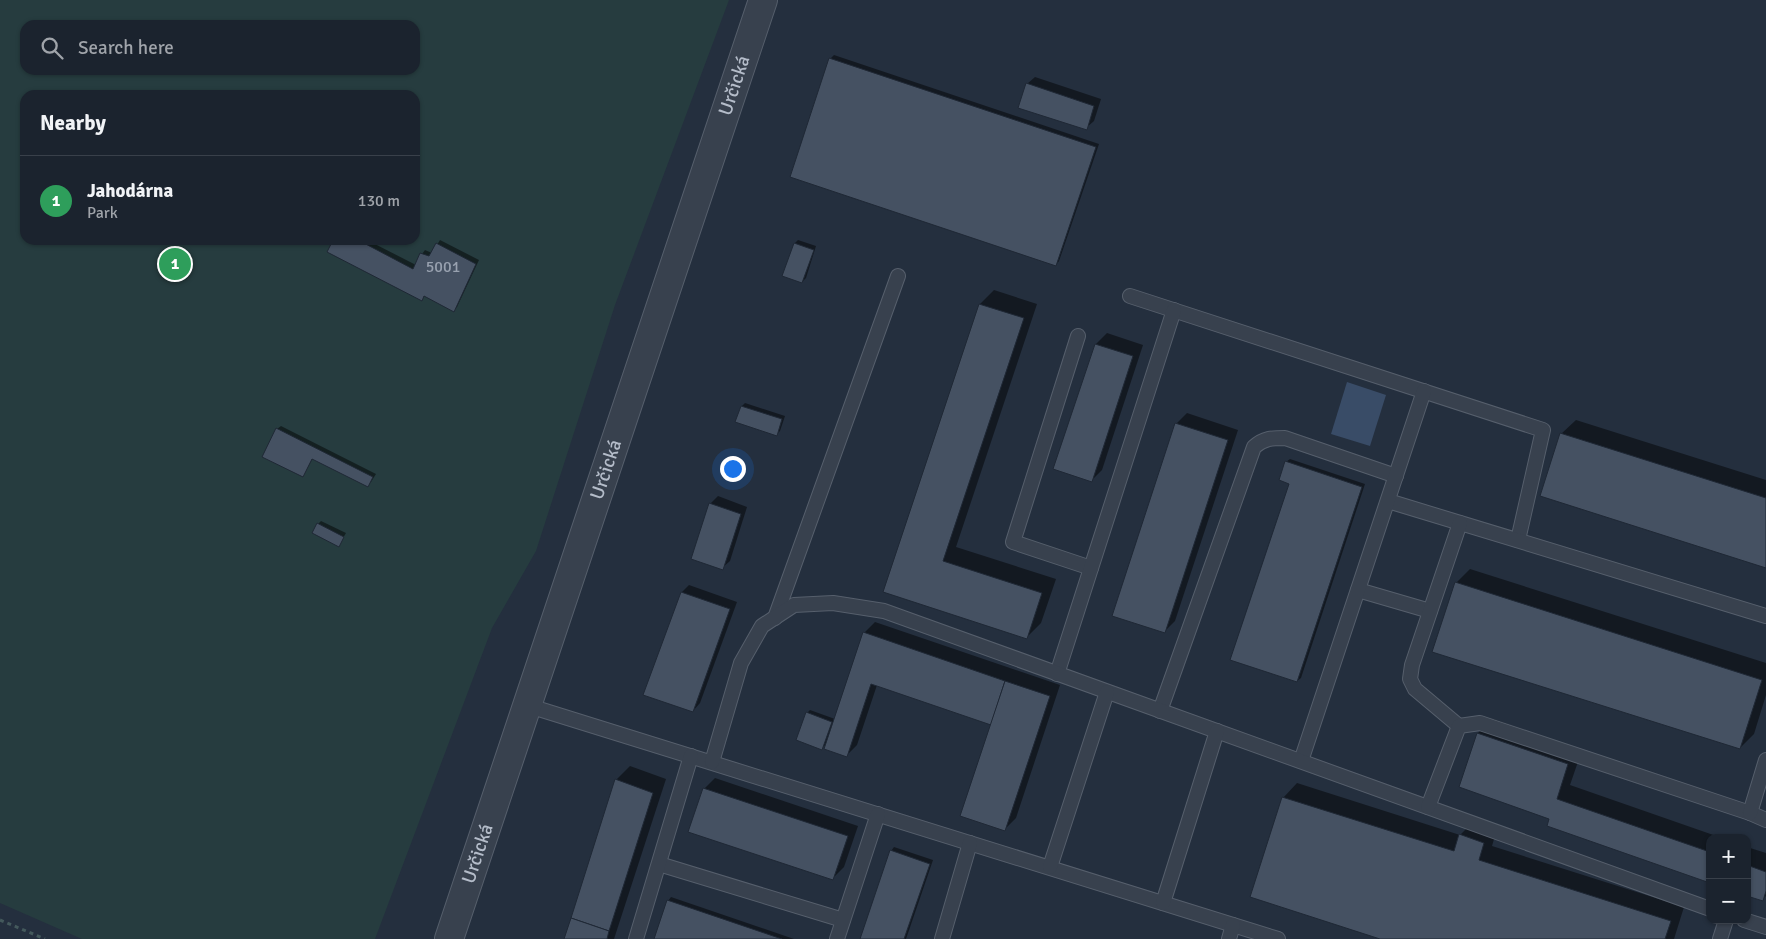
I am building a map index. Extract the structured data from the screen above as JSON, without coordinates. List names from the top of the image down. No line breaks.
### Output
{"streets":{"street":["Určická"]},"house_numbers":["5001"],"page":{"search":"Search here","heading":"Nearby","list":[{"mark":"1","name":"Jahodárna","note":"Park","value":"130 m"}],"pins":"1","map_buttons":["+","−"]}}
